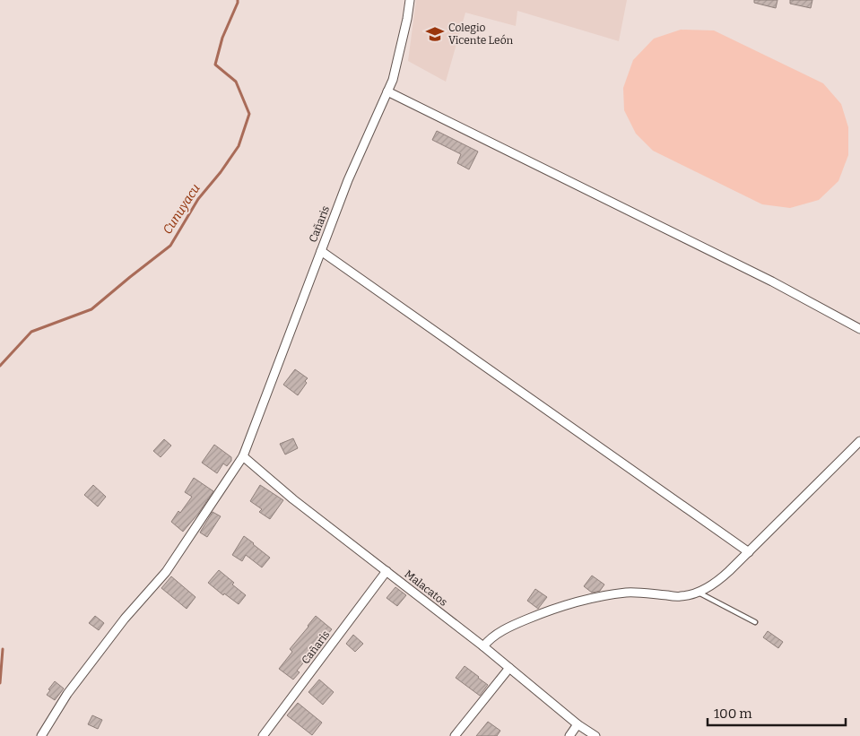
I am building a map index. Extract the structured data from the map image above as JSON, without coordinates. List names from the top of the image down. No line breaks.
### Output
{"streets":{"street":["Cañaris","Malacatos"]},"crossings":[["Cañaris","Malacatos"]],"water":["Cunuyacu"],"places":{"school or university":["Colegio Vicente León"]},"scale_bar":"100 m"}
